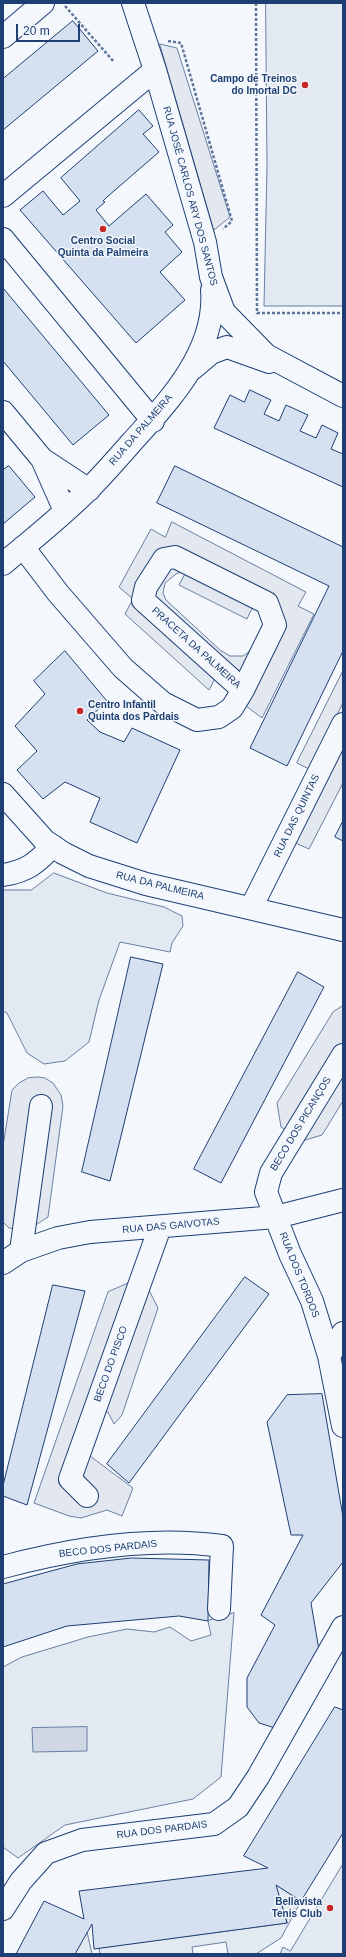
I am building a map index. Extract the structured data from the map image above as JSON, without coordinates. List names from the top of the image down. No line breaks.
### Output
{"streets":{"street":["RUA JOSÉ CARLOS ARY DOS SANTOS","RUA DA PALMEIRA","PRACETA DA PALMEIRA","RUA DAS QUINTAS","BECO DOS PICANÇOS","RUA DAS GAIVOTAS","RUA DOS TORDOS","BECO DO PISCO","BECO DOS PARDAIS","RUA DOS PARDAIS"]},"crossings":[["RUA JOSÉ CARLOS ARY DOS SANTOS","RUA DA PALMEIRA"],["RUA DA PALMEIRA","PRACETA DA PALMEIRA"],["RUA DA PALMEIRA","RUA DAS QUINTAS"],["BECO DOS PICANÇOS","RUA DAS GAIVOTAS"],["BECO DOS PICANÇOS","RUA DOS TORDOS"],["RUA DAS GAIVOTAS","RUA DOS TORDOS"],["RUA DAS GAIVOTAS","BECO DO PISCO"]],"places":["Campo de Treinos do Imortal DC","Centro Social Quinta da Palmeira","Centro Infantil Quinta dos Pardais","Bellavista Tenis Club"],"scale_bar":"20 m"}
